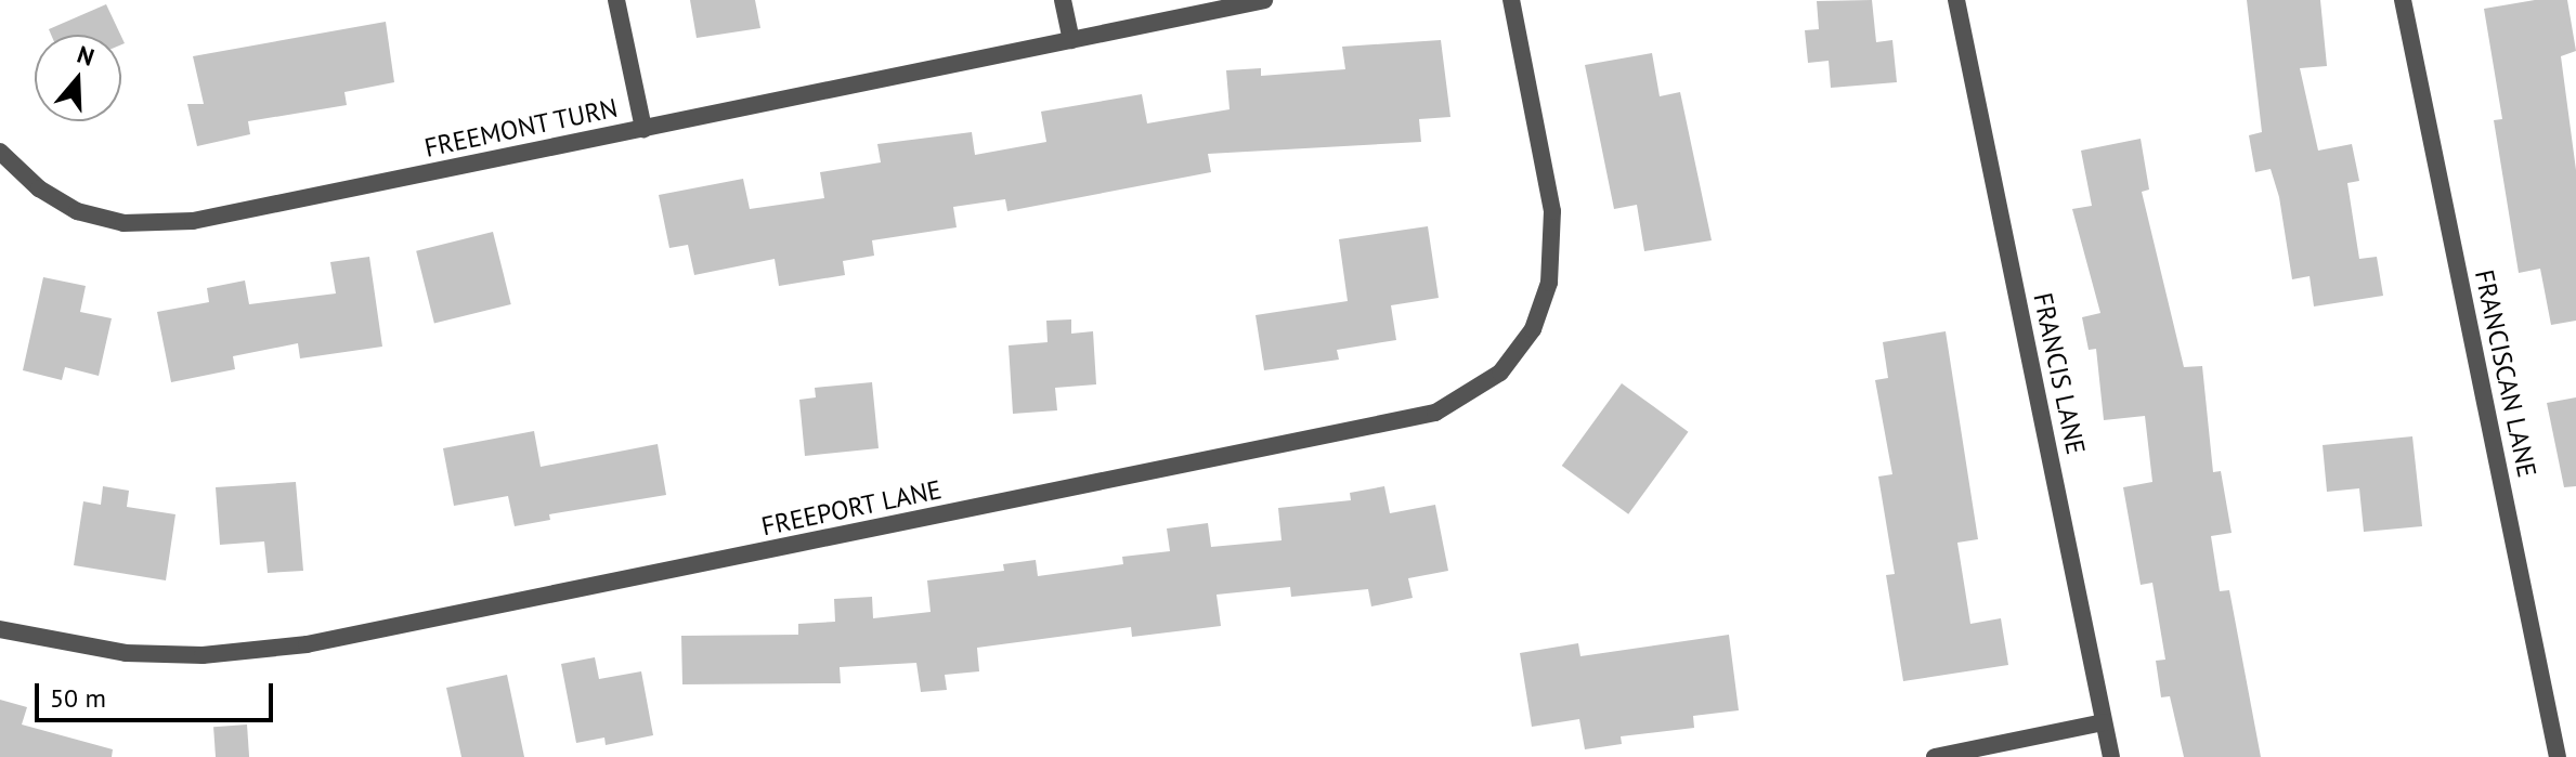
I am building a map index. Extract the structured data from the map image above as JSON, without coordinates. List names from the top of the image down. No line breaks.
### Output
{"streets":{"street":["FREEMONT TURN","FRANCIS LANE","FRANCISCAN LANE","FREEPORT LANE"]},"scale_bar":"50 m","north":"top"}
